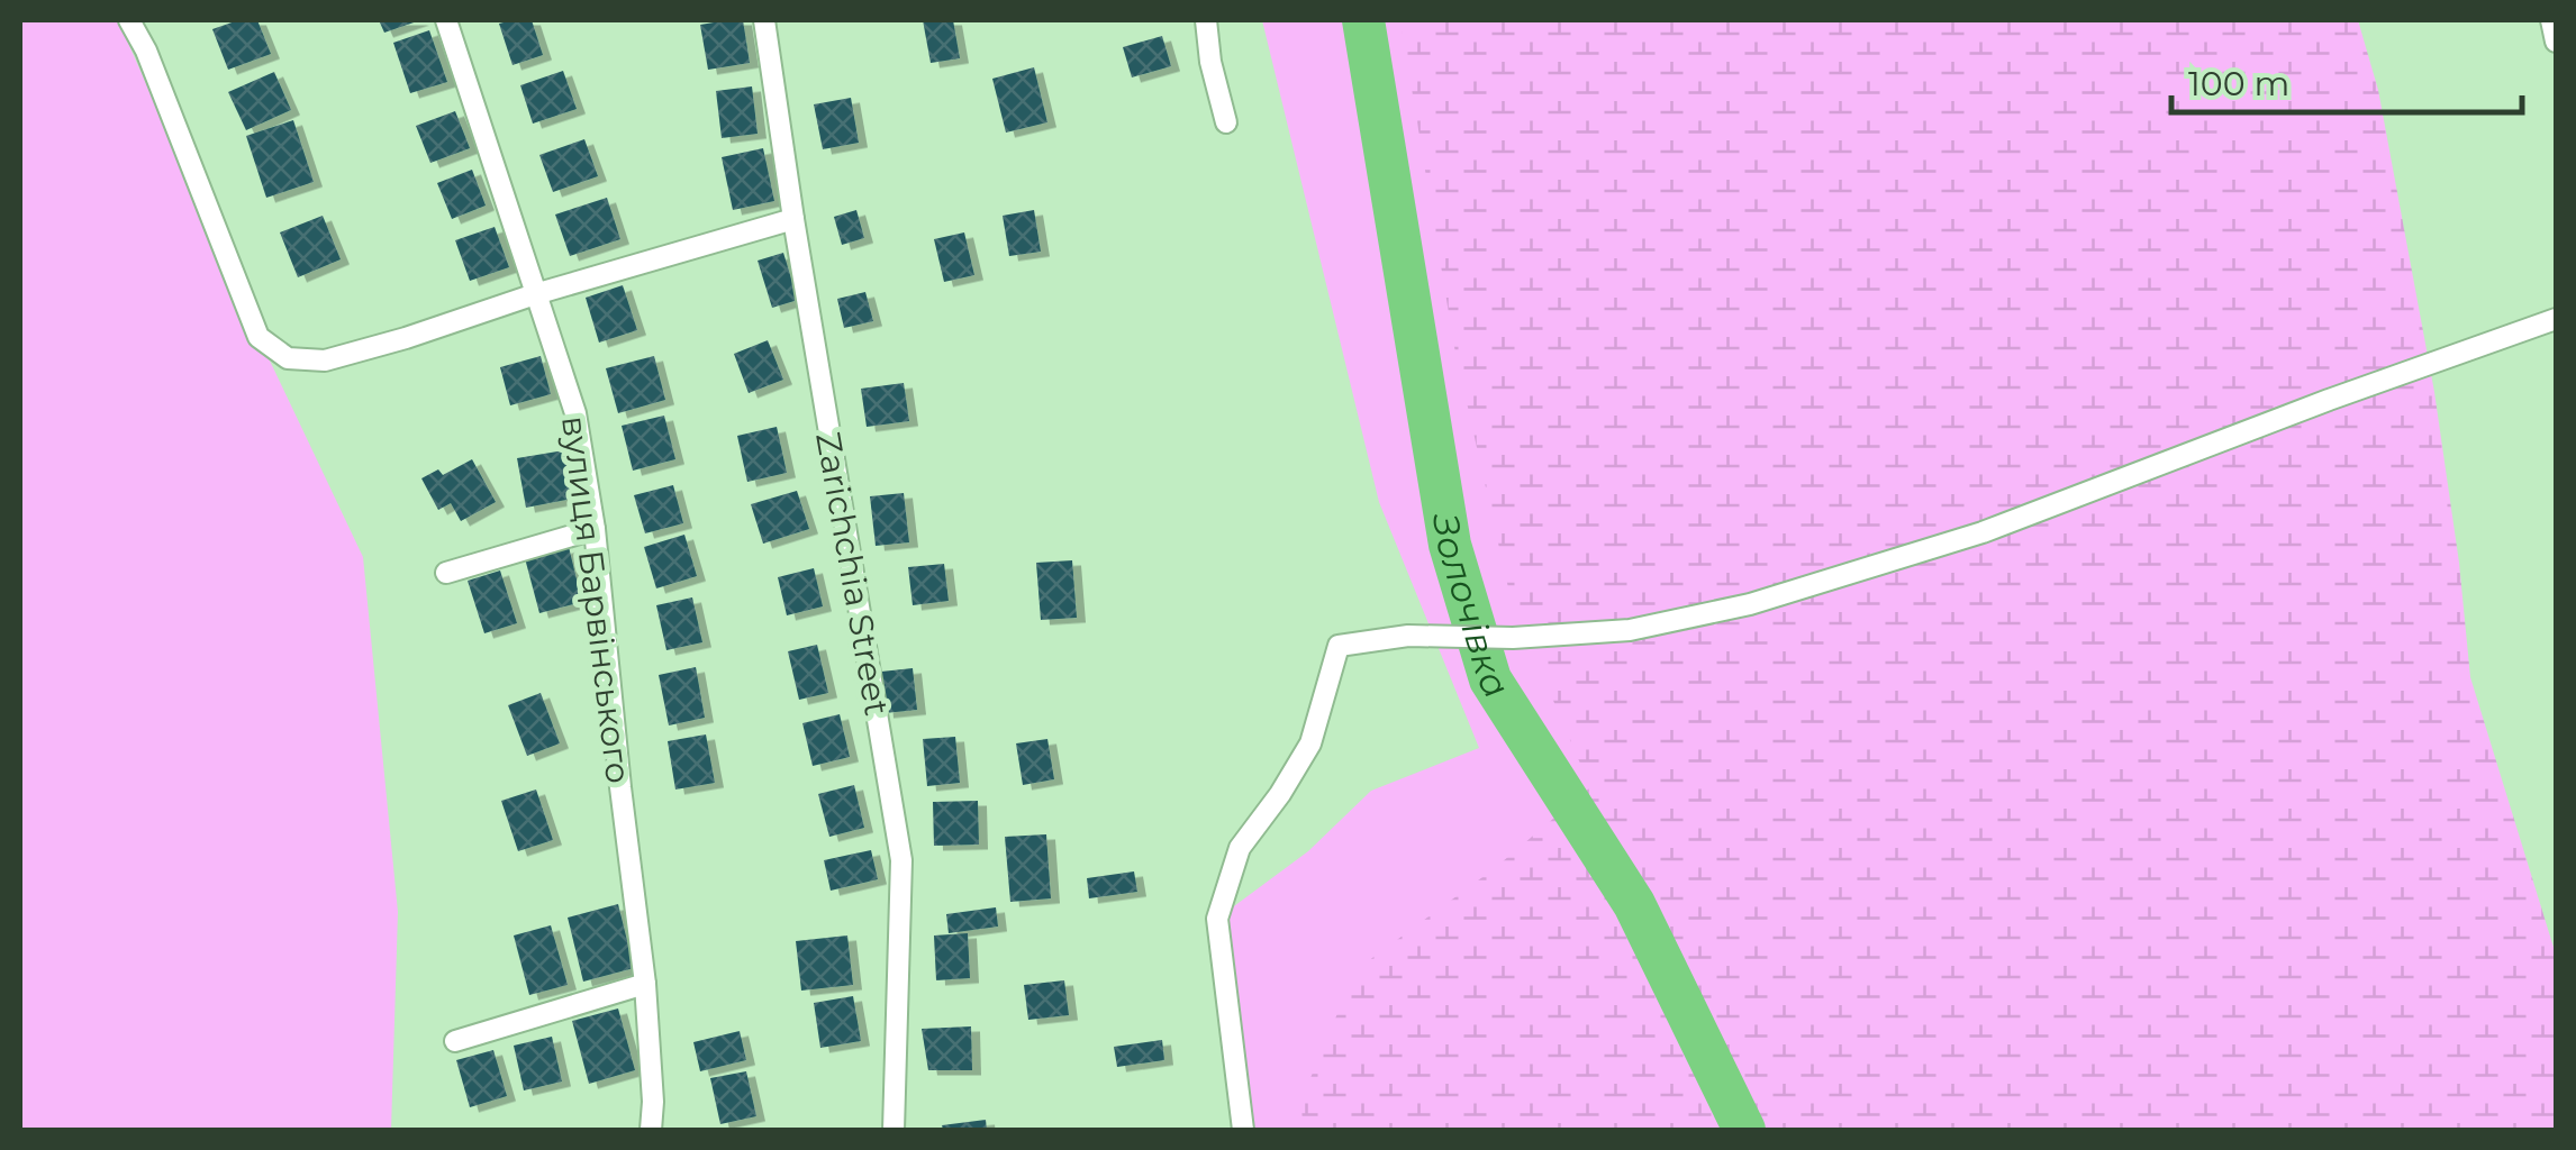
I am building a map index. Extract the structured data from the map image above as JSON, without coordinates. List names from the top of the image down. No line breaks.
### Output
{"streets":{"street":["Zarichchia Street","вулиця Барвінського"]},"water":["Золочівка"],"scale_bar":"100 m"}
